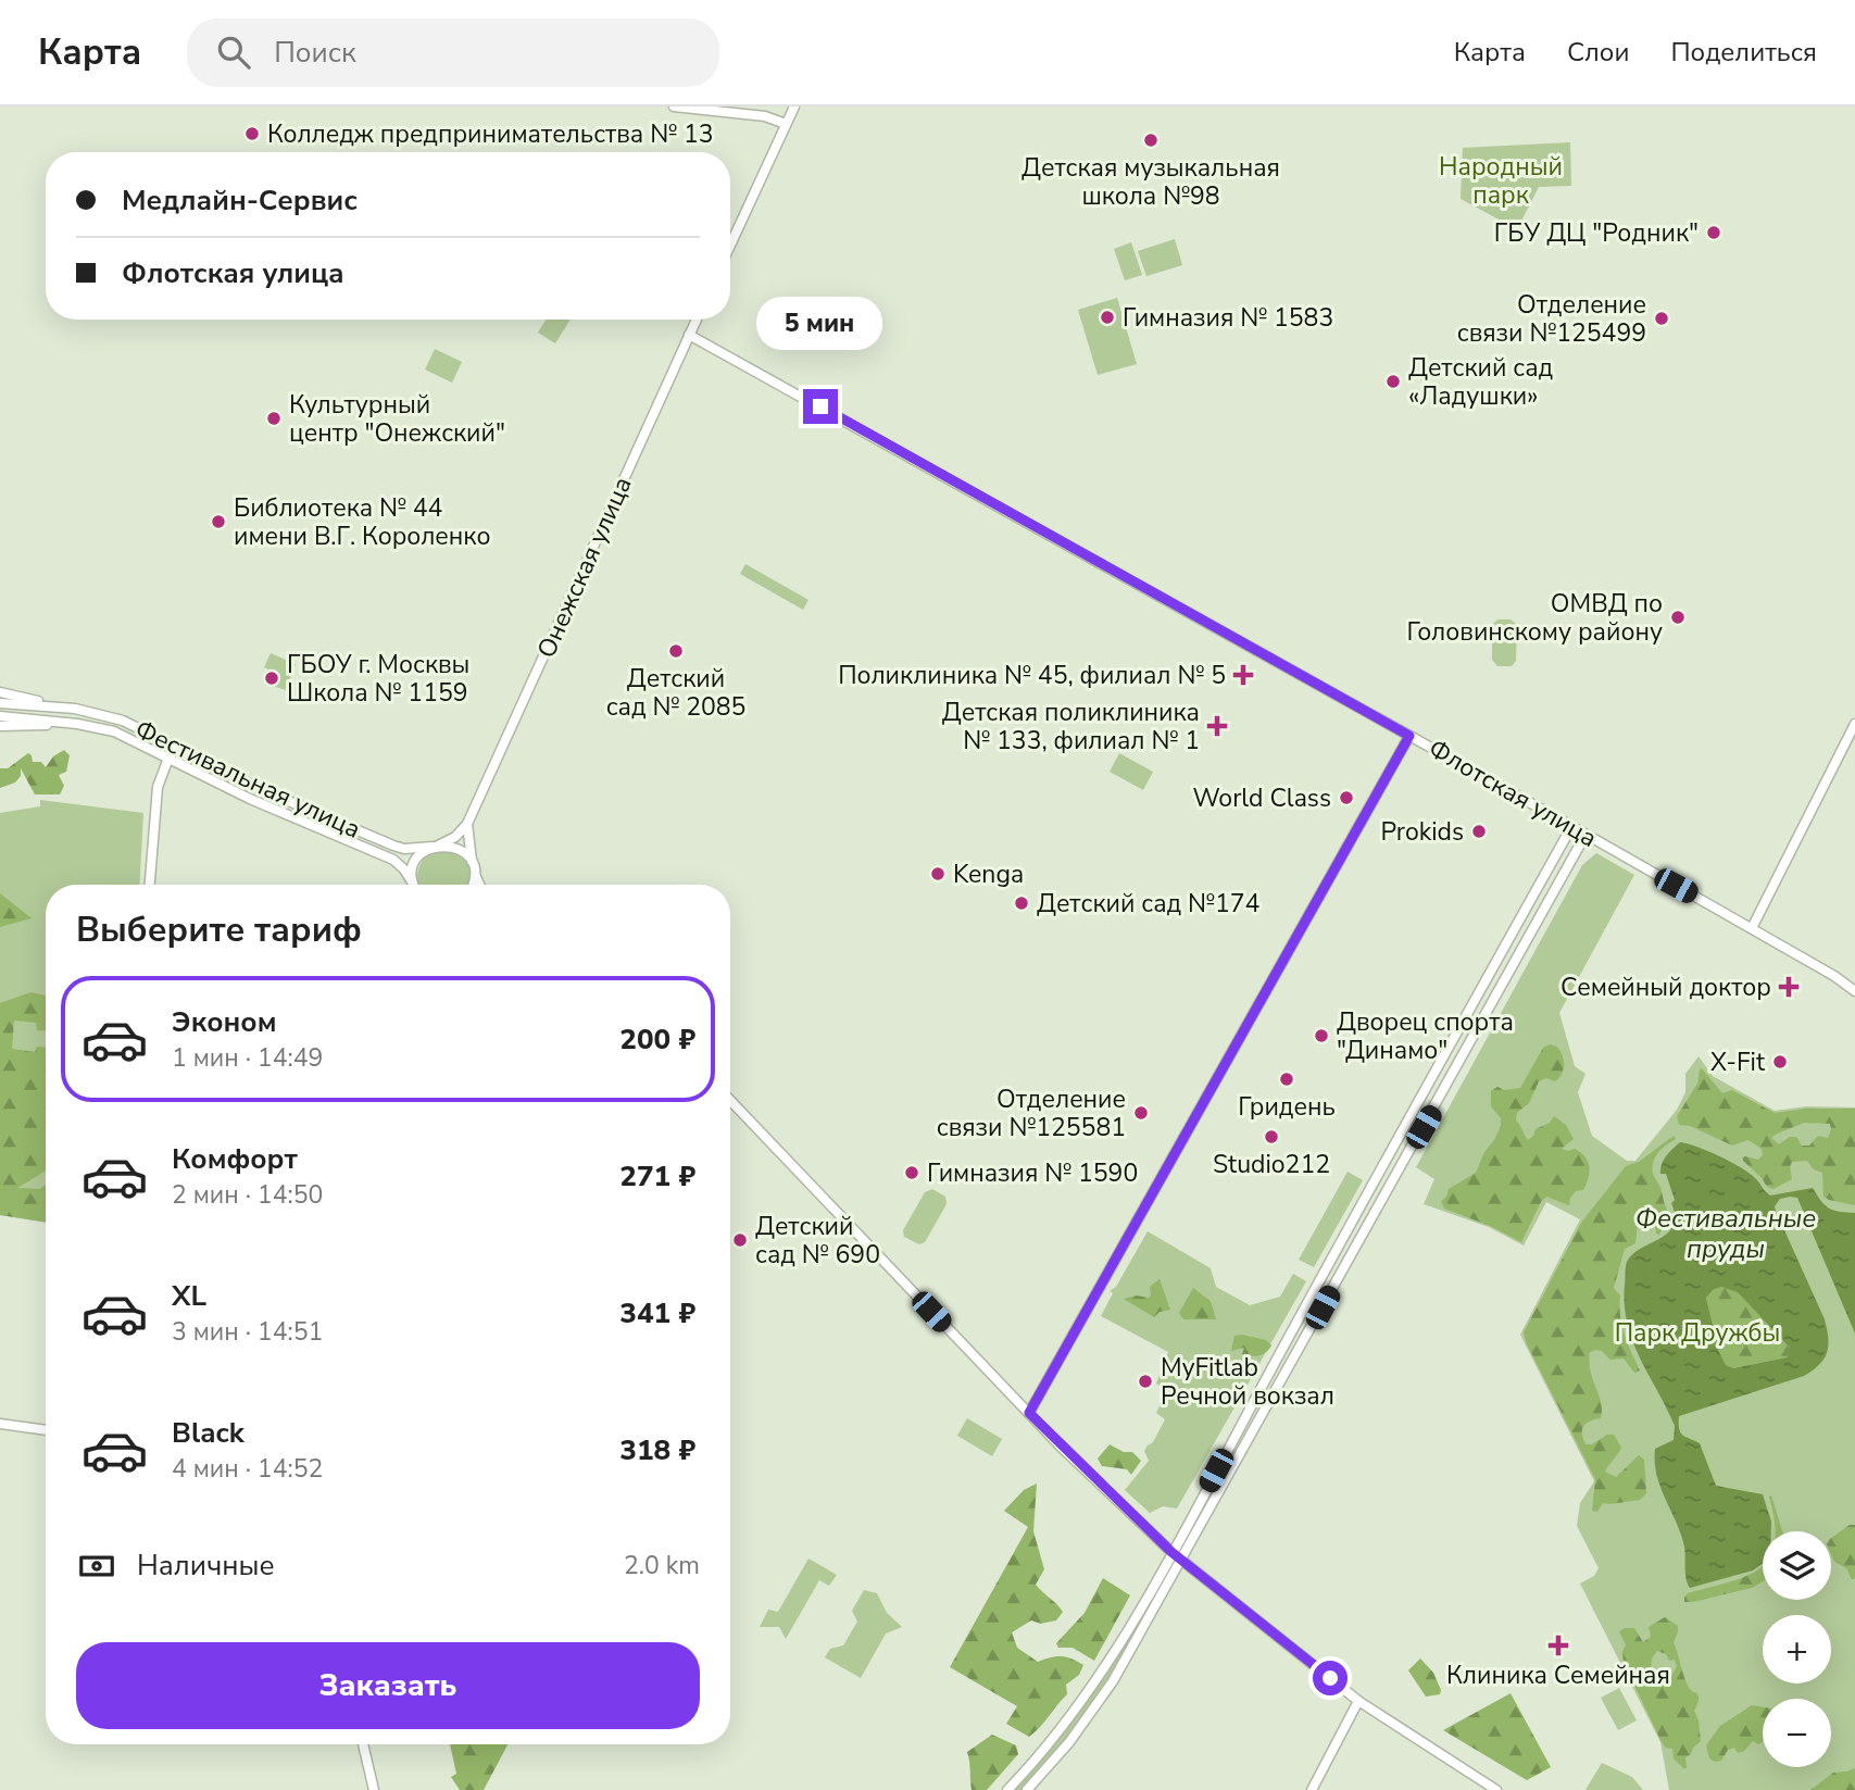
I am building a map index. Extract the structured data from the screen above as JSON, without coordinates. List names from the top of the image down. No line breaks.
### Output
{"streets":{"main road":["Онежская улица","Фестивальная улица","Флотская улица"]},"crossings":[["Онежская улица","Фестивальная улица"],["Онежская улица","Флотская улица"]],"water":["Фестивальные пруды"],"parks":["Народный парк","Парк Дружбы"],"places":{"other":["Колледж предпринимательства № 13","Детская музыкальная школа №98","ГБУ ДЦ \"Родник\"","Гимназия № 1583","Отделение связи №125499","Детский сад «Ладушки»","Культурный центр \"Онежский\"","Библиотека № 44 имени В.Г. Короленко","ОМВД по Головинскому району","Детский сад № 2085","ГБОУ г. Москвы Школа № 1159","World Class","Prokids","Kenga","Детский сад №174","Дворец спорта \"Динамо\"","X-Fit","Гридень","Отделение связи №125581","Studio212","Гимназия № 1590","Детский сад № 690","MyFitlab Речной вокзал"],"health":["Поликлиника № 45, филиал № 5","Детская поликлиника № 133, филиал № 1","Семейный доктор","Клиника Семейная"]},"page":{"header":"Карта","search":"Поиск","nav":["Карта","Слои","Поделиться"],"banner":["Медлайн-Сервис","Флотская улица"],"bubble":"5 мин","heading":"Выберите тариф","list":[{"name":"Эконом","note":"1 мин · 14:49","value":"200 ₽"},{"name":"Комфорт","note":"2 мин · 14:50","value":"271 ₽"},{"name":"XL","note":"3 мин · 14:51","value":"341 ₽"},{"name":"Black","note":"4 мин · 14:52","value":"318 ₽"}],"pay":["Наличные","2.0 km"],"map_buttons":["+","−"],"buttons":"Заказать"}}
